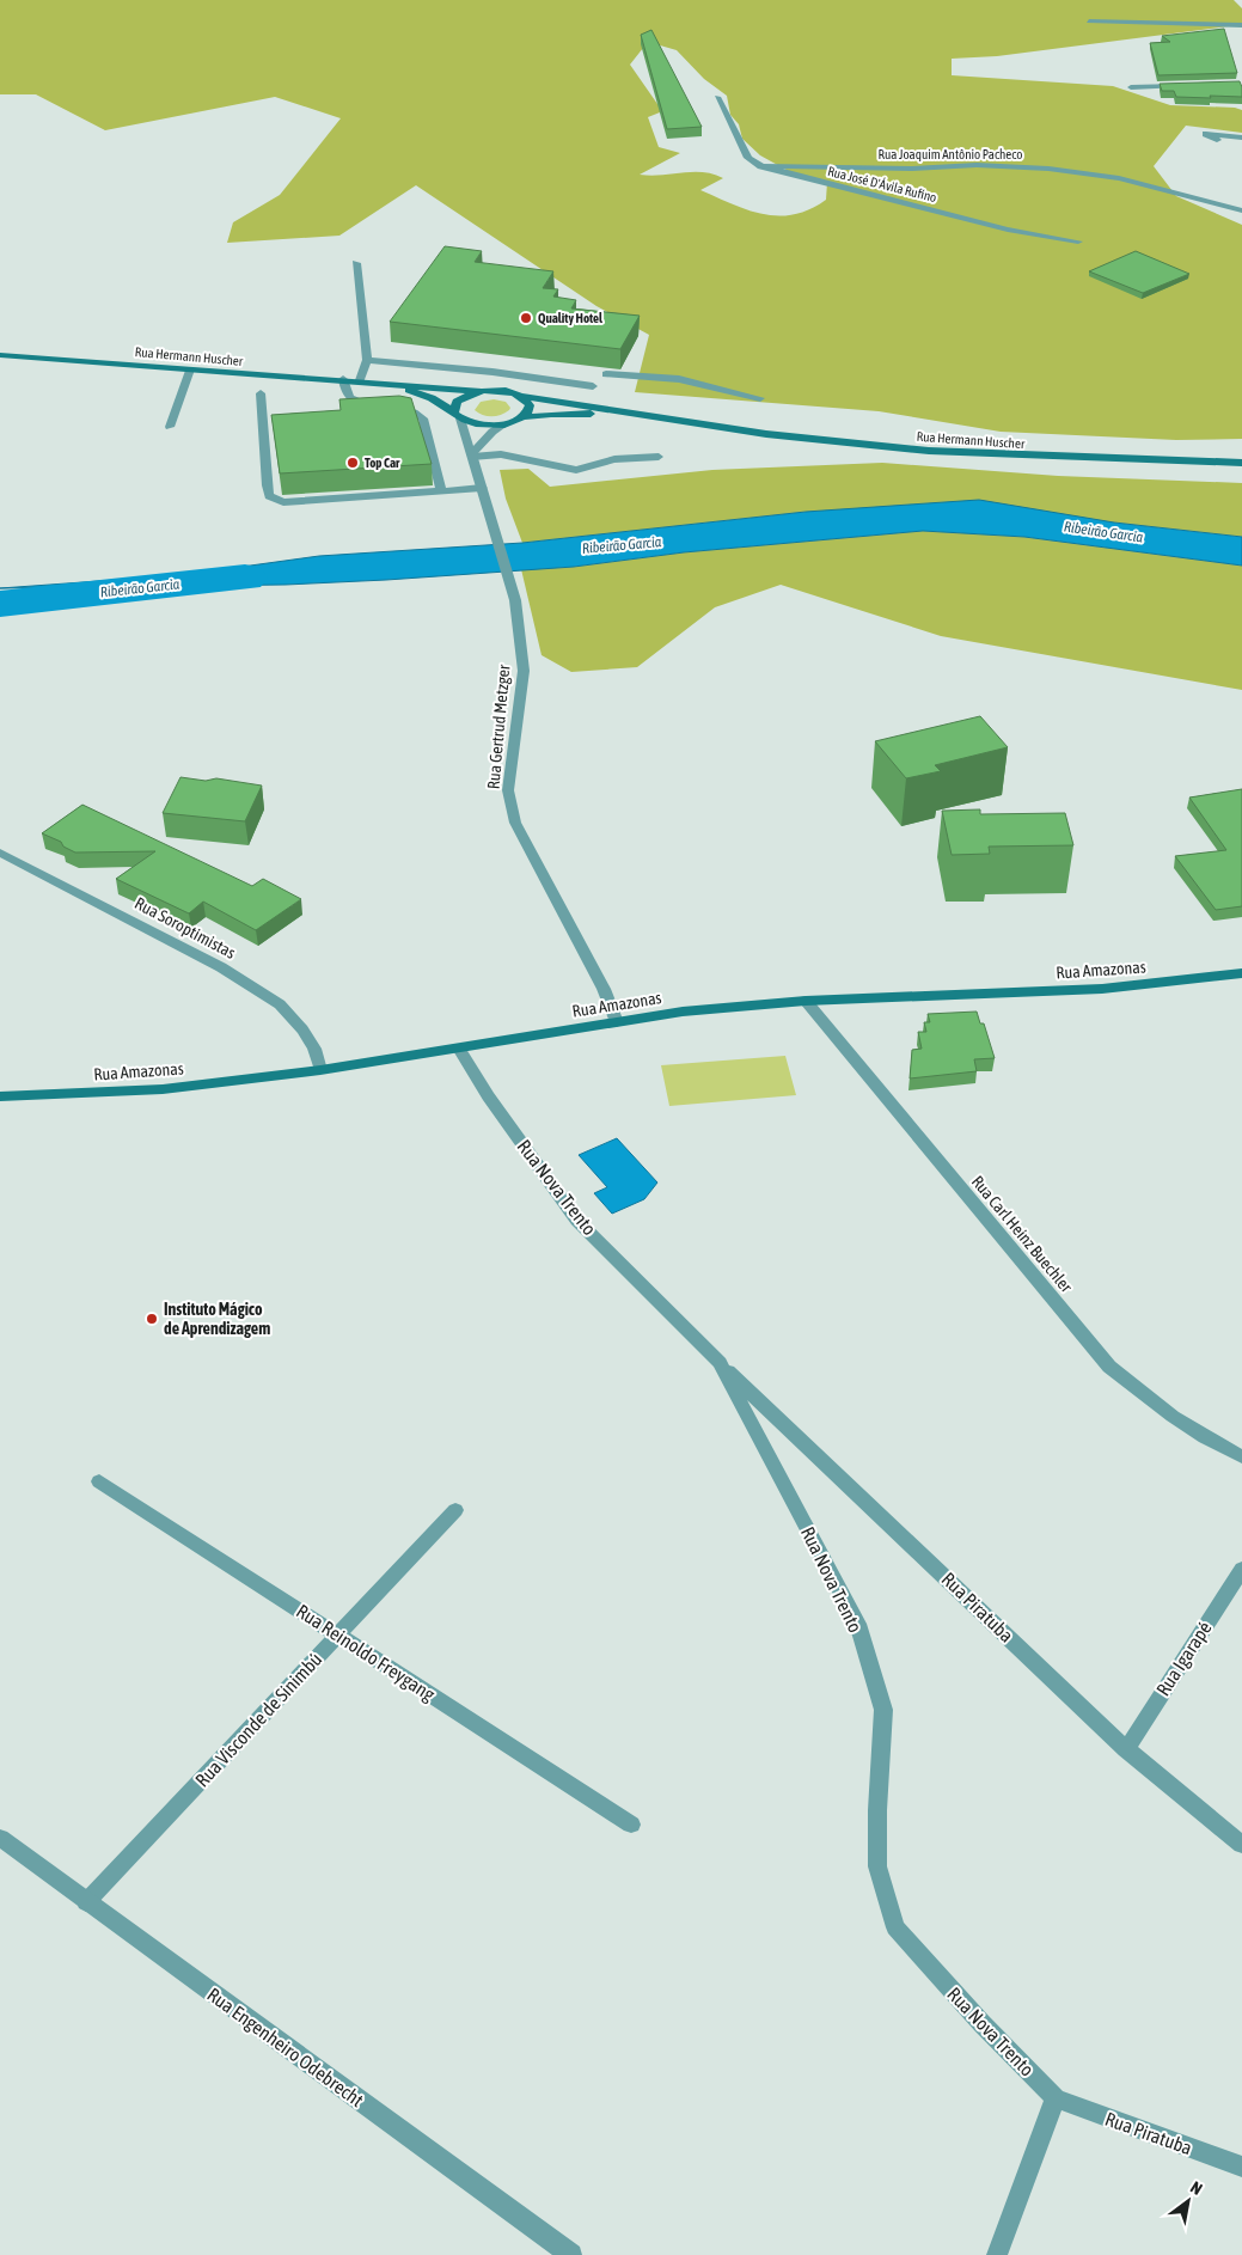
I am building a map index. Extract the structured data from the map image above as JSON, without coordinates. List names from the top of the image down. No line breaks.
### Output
{"streets":{"main road":["Rua Hermann Huscher","Rua Amazonas"],"street":["Rua Joaquim Antônio Pacheco","Rua José D'Ávila Rufino","Rua Gertrud Metzger","Rua Soroptimistas","Rua Nova Trento","Rua Carl Heinz Buechler","Rua Piratuba","Rua Reinoldo Freygang","Rua Igarapé","Rua Visconde de Sinimbú","Rua Engenheiro Odebrecht"]},"crossings":[["Rua Joaquim Antônio Pacheco","Rua José D'Ávila Rufino"],["Rua Hermann Huscher","Rua Gertrud Metzger"],["Rua Gertrud Metzger","Rua Amazonas"],["Rua Soroptimistas","Rua Amazonas"],["Rua Amazonas","Rua Nova Trento"],["Rua Amazonas","Rua Carl Heinz Buechler"],["Rua Nova Trento","Rua Piratuba"],["Rua Piratuba","Rua Igarapé"],["Rua Reinoldo Freygang","Rua Visconde de Sinimbú"],["Rua Visconde de Sinimbú","Rua Engenheiro Odebrecht"]],"water":["Ribeirão Garcia"],"places":["Quality Hotel","Top Car","Instituto Mágico de Aprendizagem"],"north":"top right"}
